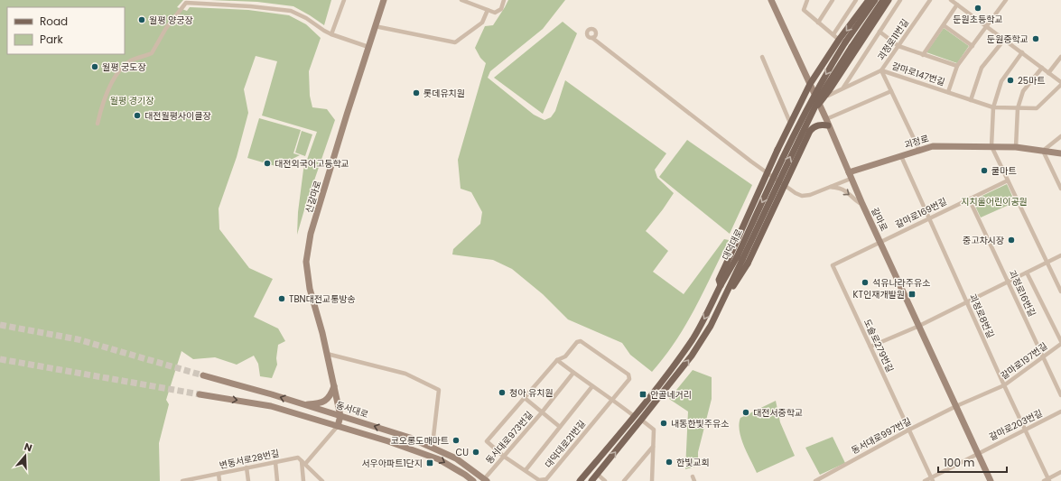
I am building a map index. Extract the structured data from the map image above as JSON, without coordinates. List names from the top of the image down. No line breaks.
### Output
{"streets":{"main road":["대덕대로"],"street":["괴정로11번길","갈마로147번길","괴정로","신갈마로","갈마로169번길","갈마로","괴정로16번길","괴정로8번길","도솔로279번길","갈마로197번길","동서대로","갈마로203번길","동서대로997번길","동서대로973번길","대덕대로21번길","변동서로28번길"]},"crossings":[["괴정로11번길","갈마로147번길"],["괴정로11번길","괴정로"],["괴정로","갈마로"],["괴정로","괴정로8번길"],["신갈마로","동서대로"],["갈마로169번길","갈마로"],["갈마로169번길","괴정로16번길"],["갈마로169번길","괴정로8번길"],["갈마로169번길","도솔로279번길"],["갈마로","도솔로279번길"],["갈마로","갈마로197번길"],["갈마로","갈마로203번길"],["갈마로","동서대로997번길"],["괴정로16번길","갈마로197번길"],["괴정로8번길","갈마로197번길"],["괴정로8번길","갈마로203번길"],["도솔로279번길","갈마로203번길"],["도솔로279번길","동서대로997번길"],["갈마로197번길","동서대로997번길"],["동서대로","동서대로973번길"],["동서대로973번길","대덕대로21번길"]],"parks":["월평 경기장","지치울어린이공원"],"places":{"other":["둔원초등학교","월평 양궁장","둔원중학교","월평 궁도장","25마트","롯데유치원","대전월평사이클장","대전외국어고등학교","쿨마트","중고차시장","석유나라주유소","TBN대전교통방송","청아 유치원","대전서중학교","내동한빛주유소","코오롱도매마트","CU","한빛교회"],"transit":["KT인재개발원","안골네거리","서우아파트1단지"]},"legend":["Road","Park"],"scale_bar":"100 m","north":"top"}
